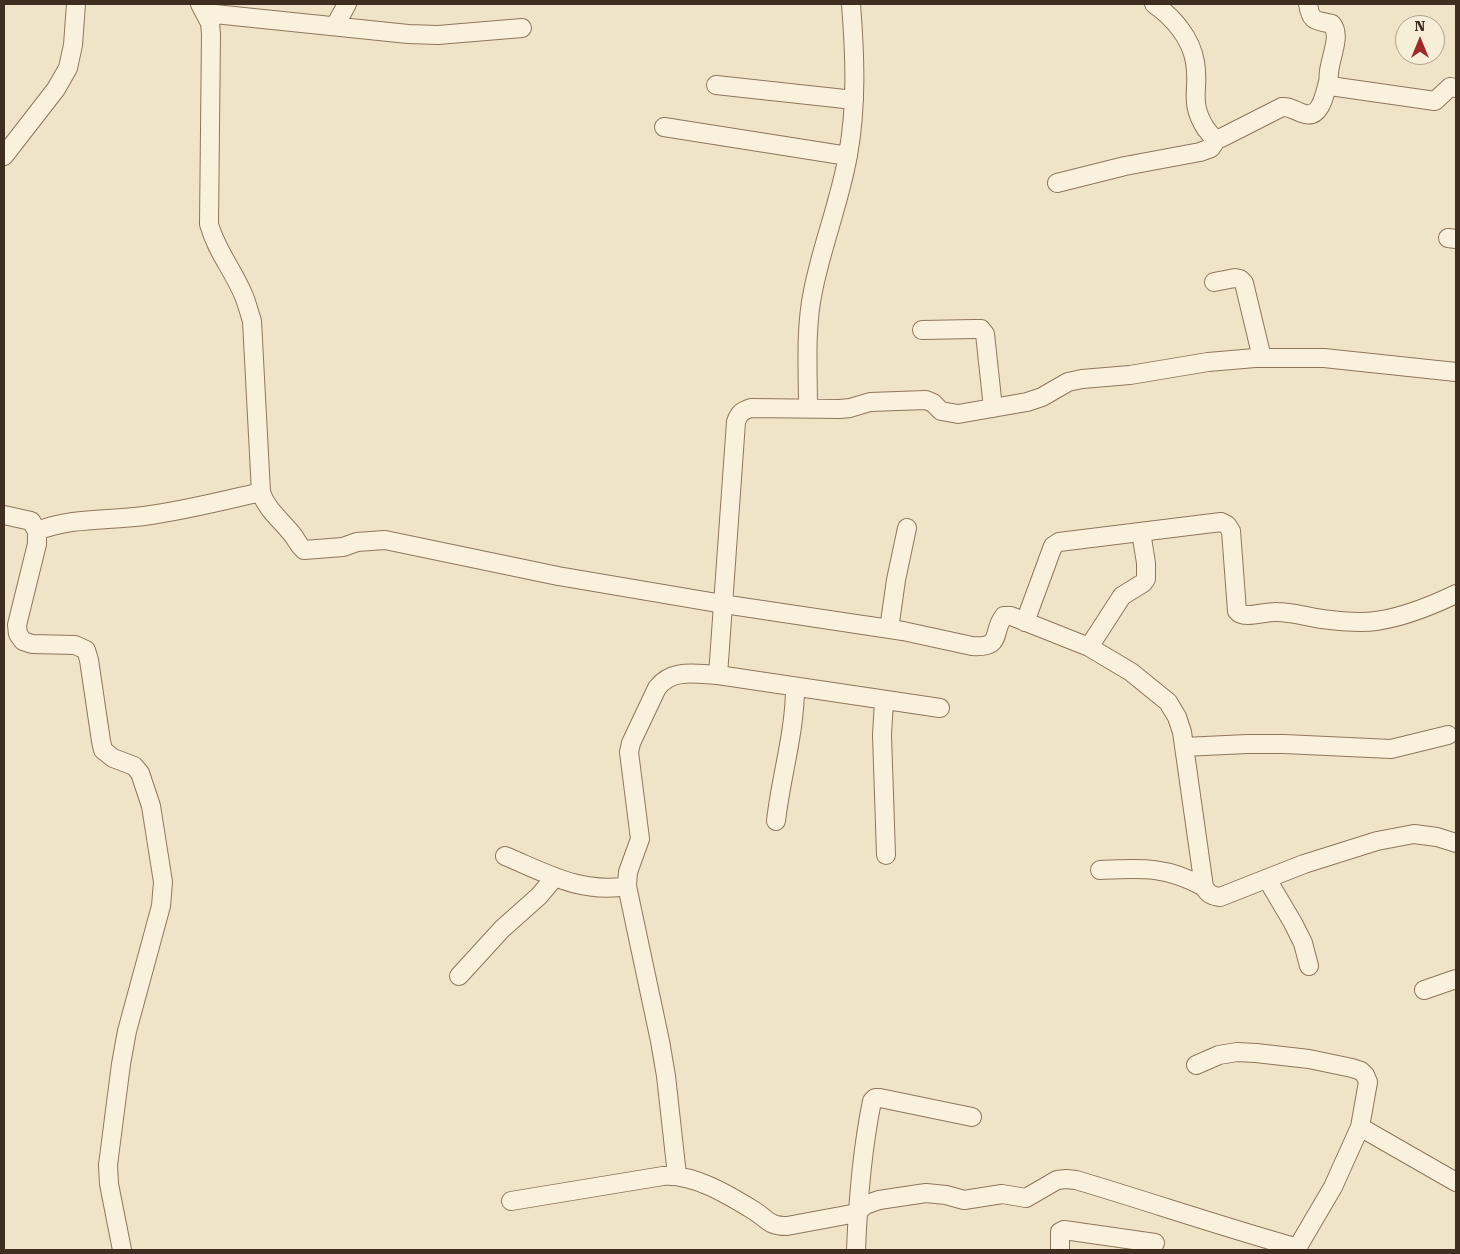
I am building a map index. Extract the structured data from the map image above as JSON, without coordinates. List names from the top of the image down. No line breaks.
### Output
{"north":"top"}
